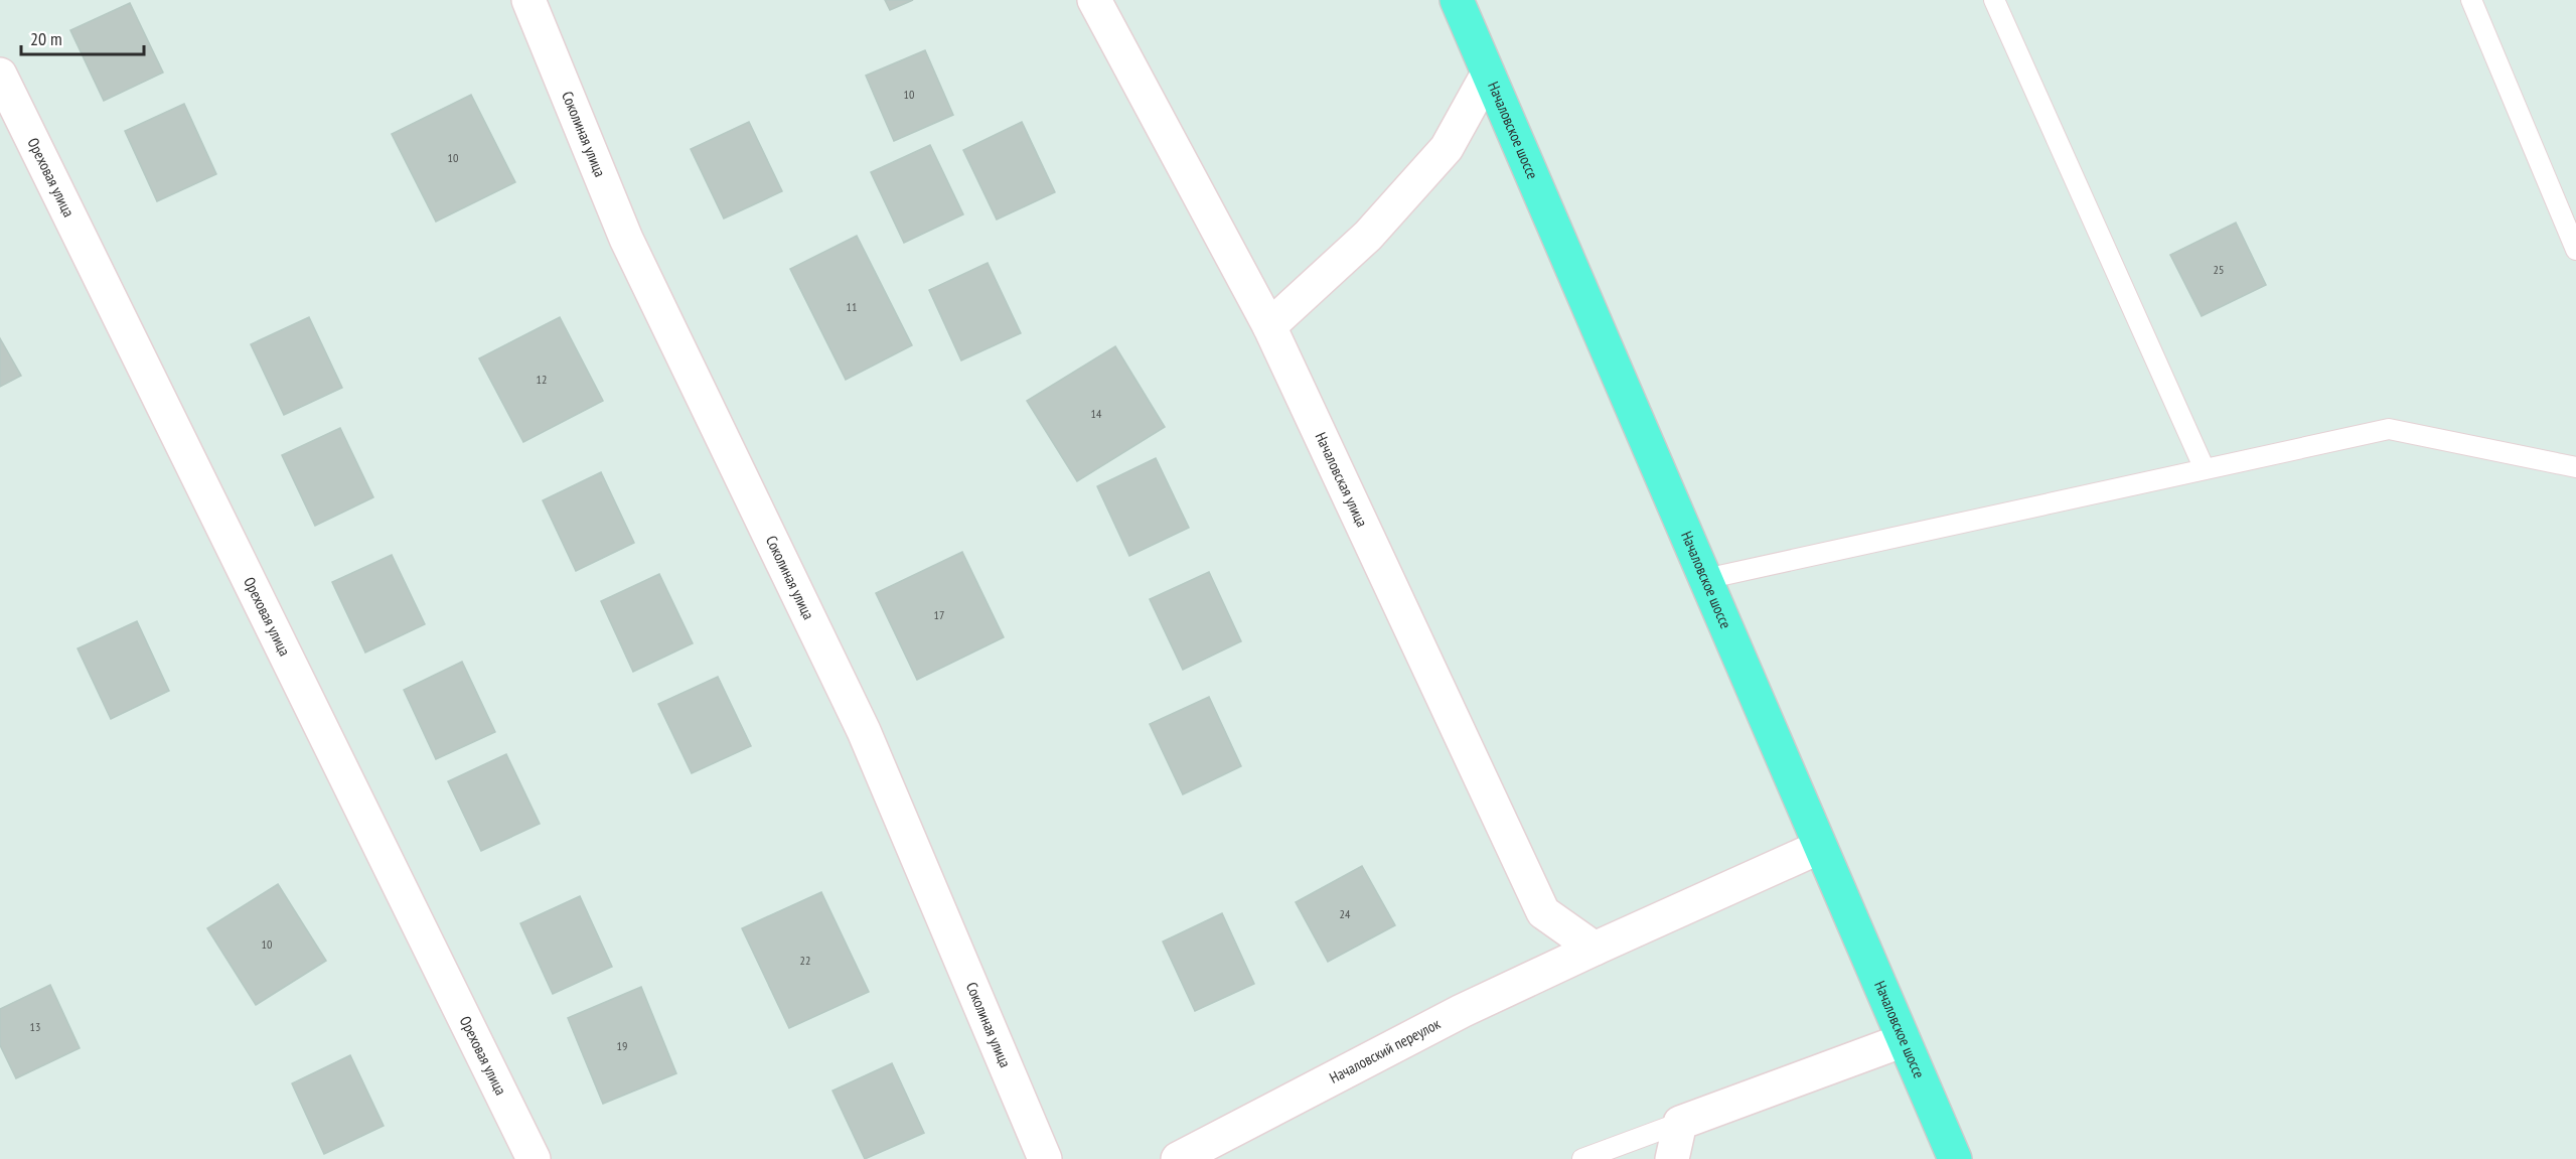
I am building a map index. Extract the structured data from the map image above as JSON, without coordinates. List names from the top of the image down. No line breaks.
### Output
{"streets":{"main road":["Началовское шоссе"],"street":["Соколиная улица","Ореховая улица","Началовская улица","Началовский переулок"]},"crossings":[["Началовское шоссе","Началовский переулок"],["Началовская улица","Началовский переулок"]],"house_numbers":["10","10","25","11","12","14","17","24","10","22","13","19"],"scale_bar":"20 m"}
